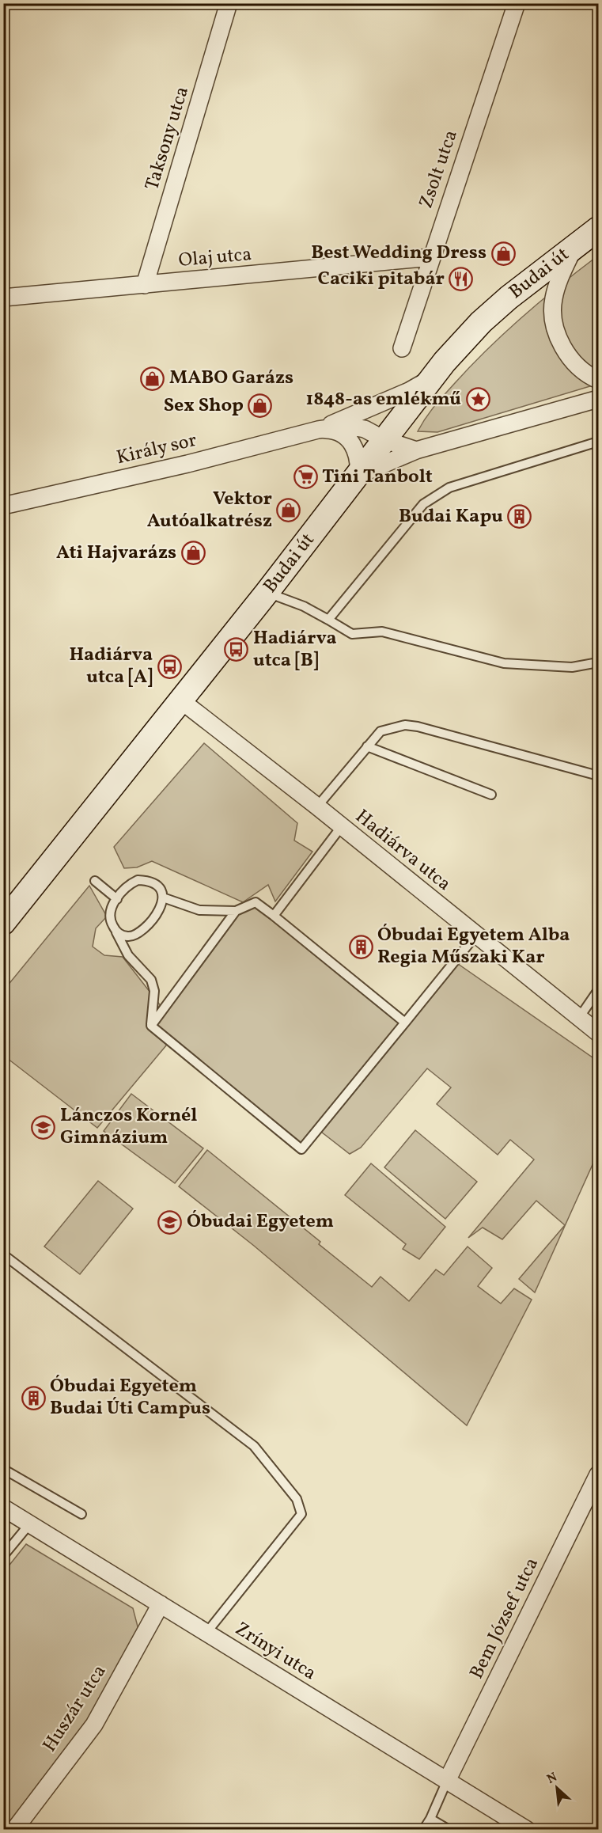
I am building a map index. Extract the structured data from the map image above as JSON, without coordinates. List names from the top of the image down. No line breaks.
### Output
{"streets":{"main road":["Budai út"],"street":["Taksony utca","Zsolt utca","Olaj utca","Király sor","Hadiárva utca","Bem József utca","Zrínyi utca","Huszár utca"]},"crossings":[["Taksony utca","Olaj utca"],["Zsolt utca","Olaj utca"],["Budai út","Király sor"],["Budai út","Hadiárva utca"],["Bem József utca","Zrínyi utca"],["Zrínyi utca","Huszár utca"]],"places":{"shop":["Best Wedding Dress","MABO Garázs","Sex Shop","Vektor Autóalkatrész","Ati Hajvarázs"],"restaurant":["Caciki pitabár"],"place":["1848-as emlékmű"],"supermarket":["Tini Tanbolt"],"building":["Budai Kapu","Óbudai Egyetem Alba Regia Műszaki Kar","Óbudai Egyetem Budai Úti Campus"],"bus stop":["Hadiárva utca [B]","Hadiárva utca [A]"],"school or university":["Lánczos Kornél Gimnázium","Óbudai Egyetem"]},"north":"top left"}
